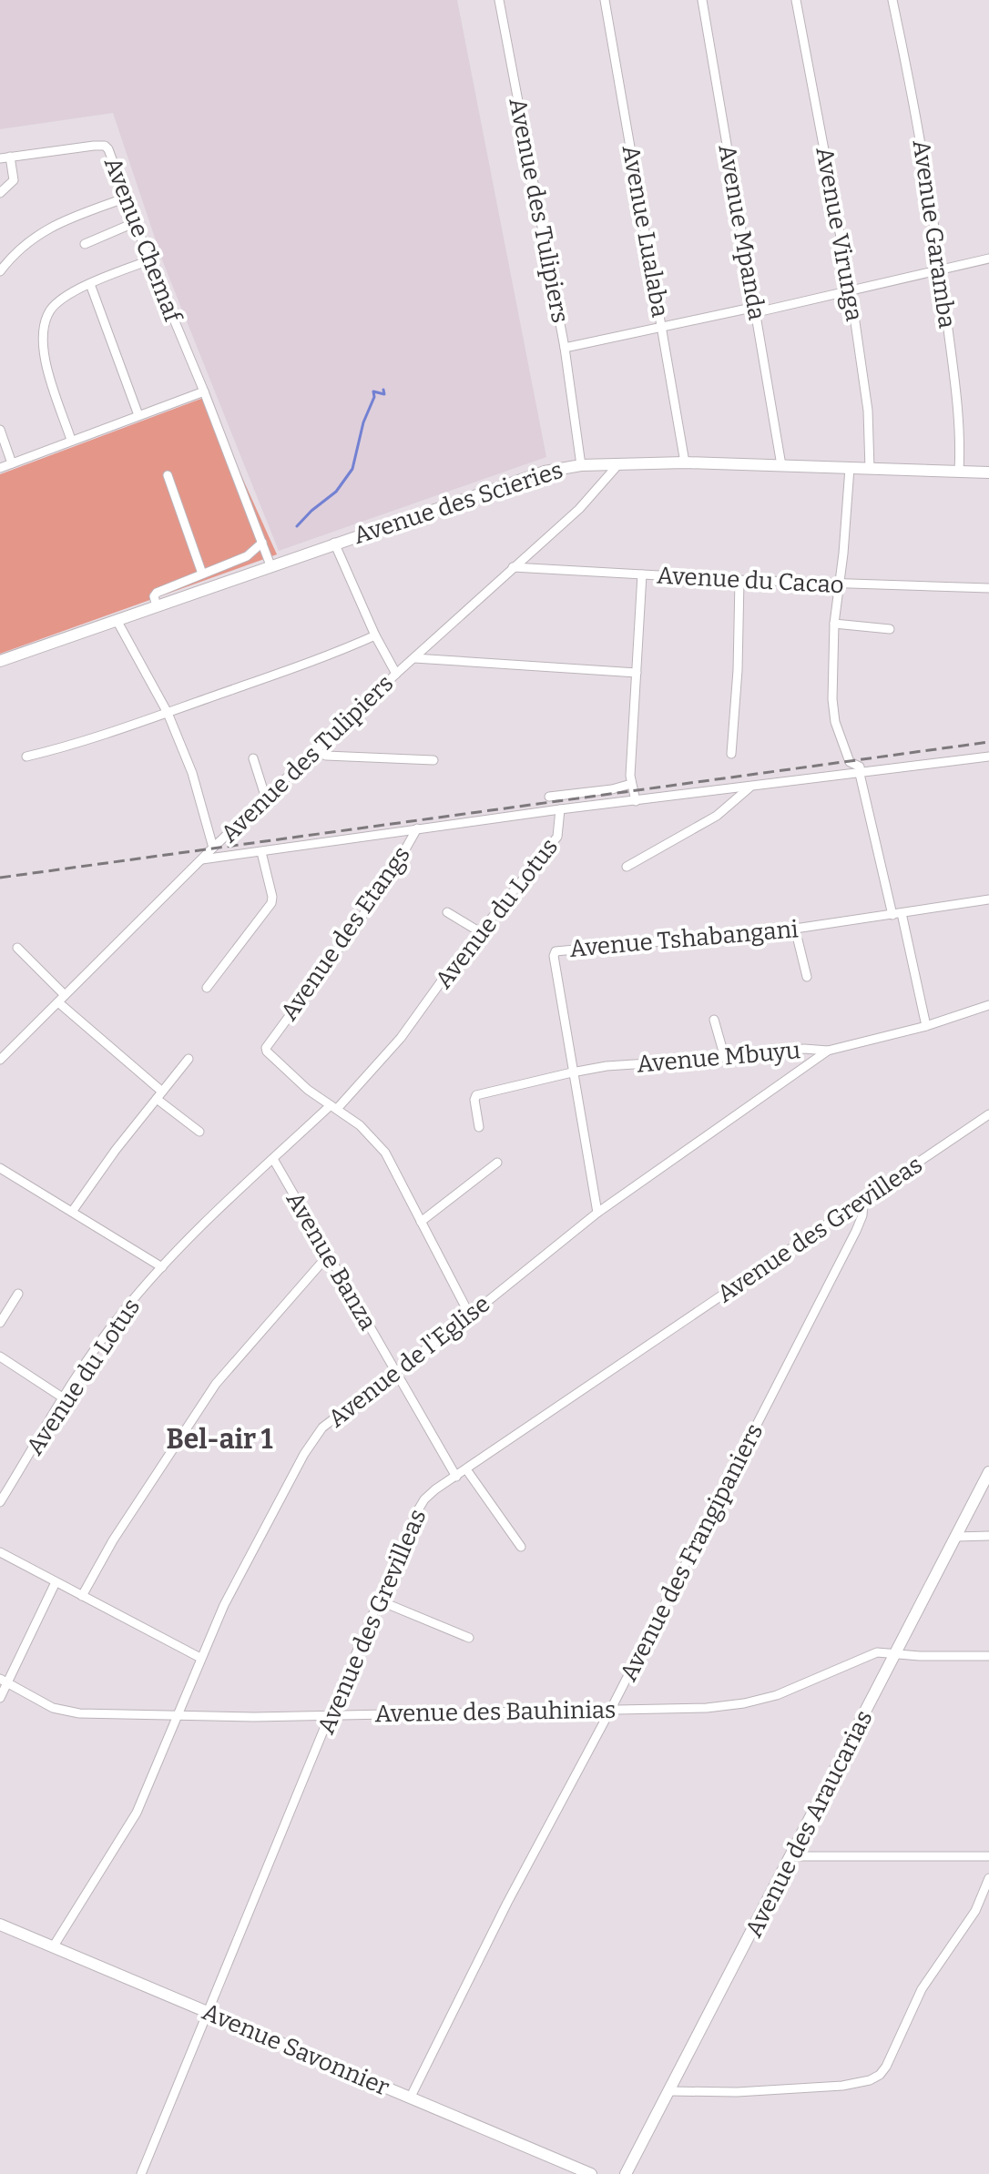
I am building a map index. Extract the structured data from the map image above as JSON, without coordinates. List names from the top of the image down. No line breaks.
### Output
{"streets":{"street":["Avenue des Tulipiers","Avenue Lualaba","Avenue Mpanda","Avenue Virunga","Avenue Garamba","Avenue Chemaf","Avenue des Scieries","Avenue du Cacao","Avenue du Lotus","Avenue des Etangs","Avenue Tshabangani","Avenue Mbuyu","Avenue des Grevilleas","Avenue Banza","Avenue de l'Eglise","Avenue des Frangipaniers","Avenue des Bauhinias","Avenue des Araucarias","Avenue Savonnier"]},"crossings":[["Avenue des Tulipiers","Avenue des Scieries"],["Avenue des Tulipiers","Avenue du Cacao"],["Avenue des Tulipiers","Avenue des Etangs"],["Avenue Lualaba","Avenue des Scieries"],["Avenue Mpanda","Avenue des Scieries"],["Avenue Virunga","Avenue des Scieries"],["Avenue Garamba","Avenue des Scieries"],["Avenue Chemaf","Avenue des Scieries"],["Avenue du Lotus","Avenue des Etangs"],["Avenue du Lotus","Avenue Banza"],["Avenue Tshabangani","Avenue Mbuyu"],["Avenue Tshabangani","Avenue de l'Eglise"],["Avenue Mbuyu","Avenue de l'Eglise"],["Avenue des Grevilleas","Avenue Banza"],["Avenue des Grevilleas","Avenue des Frangipaniers"],["Avenue des Grevilleas","Avenue des Bauhinias"],["Avenue des Grevilleas","Avenue Savonnier"],["Avenue Banza","Avenue de l'Eglise"],["Avenue de l'Eglise","Avenue des Bauhinias"],["Avenue de l'Eglise","Avenue Savonnier"],["Avenue des Frangipaniers","Avenue des Bauhinias"],["Avenue des Frangipaniers","Avenue Savonnier"],["Avenue des Bauhinias","Avenue des Araucarias"]],"districts":["Bel-air 1"]}
